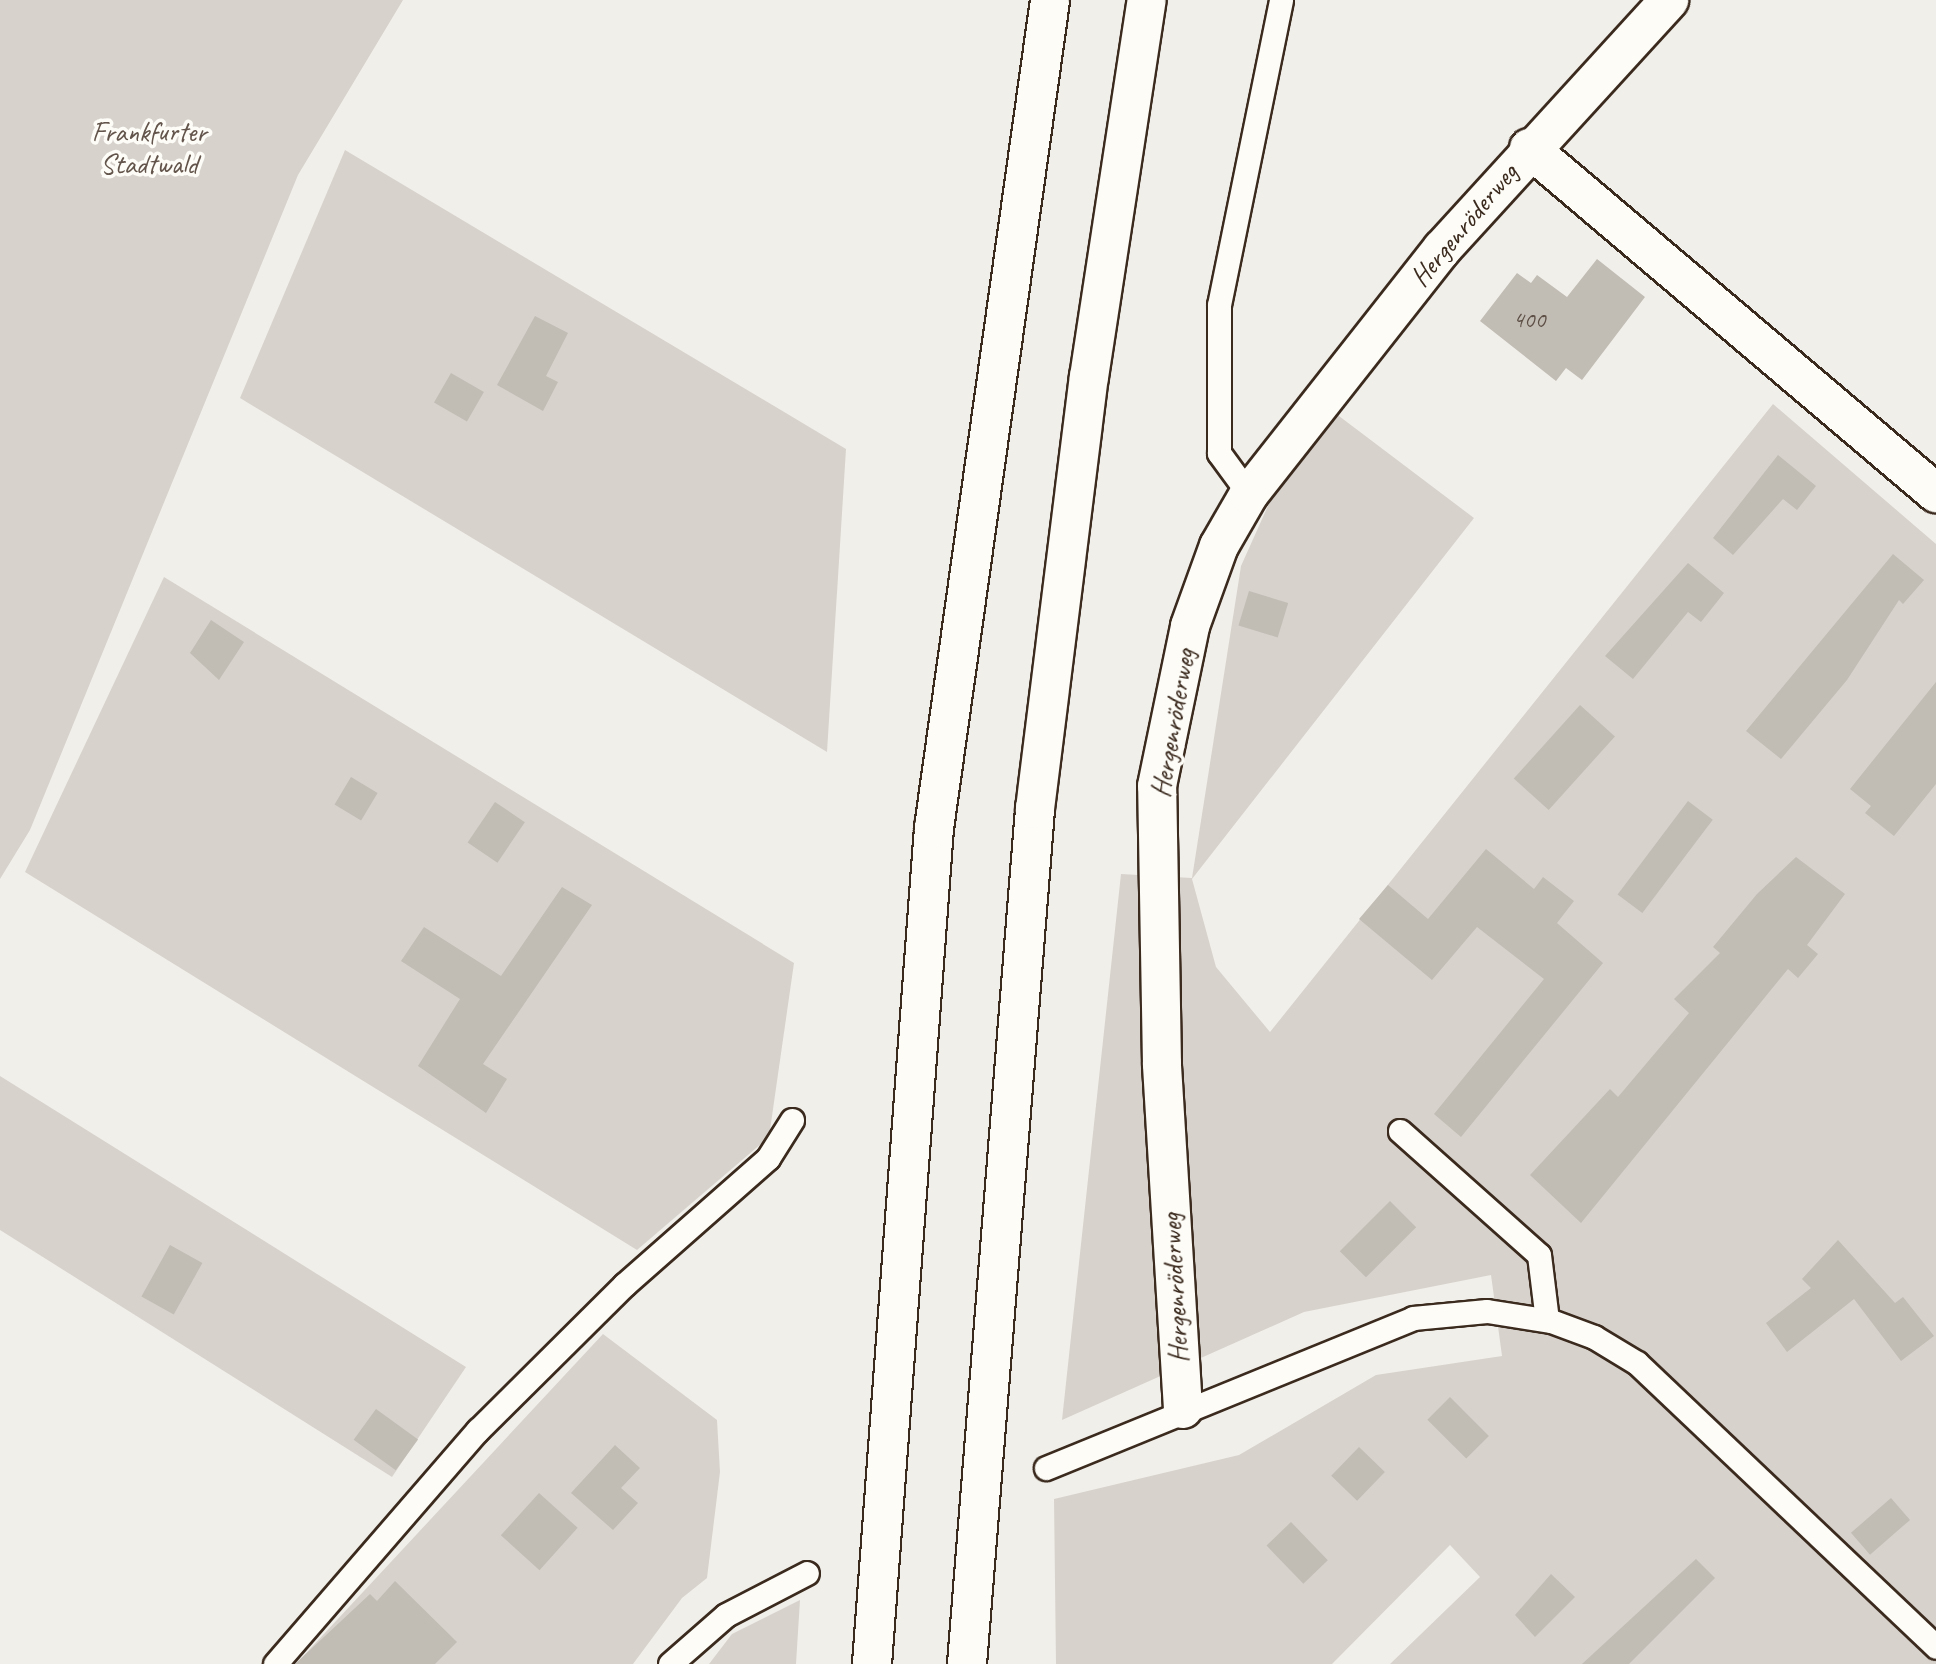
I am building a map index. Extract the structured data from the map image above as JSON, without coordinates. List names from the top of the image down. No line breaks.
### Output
{"streets":{"main road":["Hergenröderweg"]},"parks":["Frankfurter Stadtwald"],"house_numbers":["400"]}
